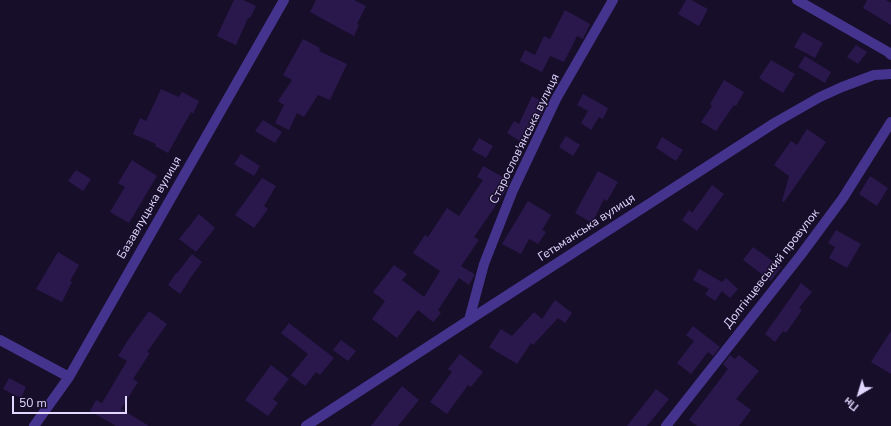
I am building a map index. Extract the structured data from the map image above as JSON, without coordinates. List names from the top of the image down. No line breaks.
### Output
{"streets":{"street":["Старослов'янська вулиця","Базавлуцька вулиця","Гетьманська вулиця","Долгінцевський провулок"]},"crossings":[["Старослов'янська вулиця","Гетьманська вулиця"]],"scale_bar":"50 m","north":"bottom left"}
